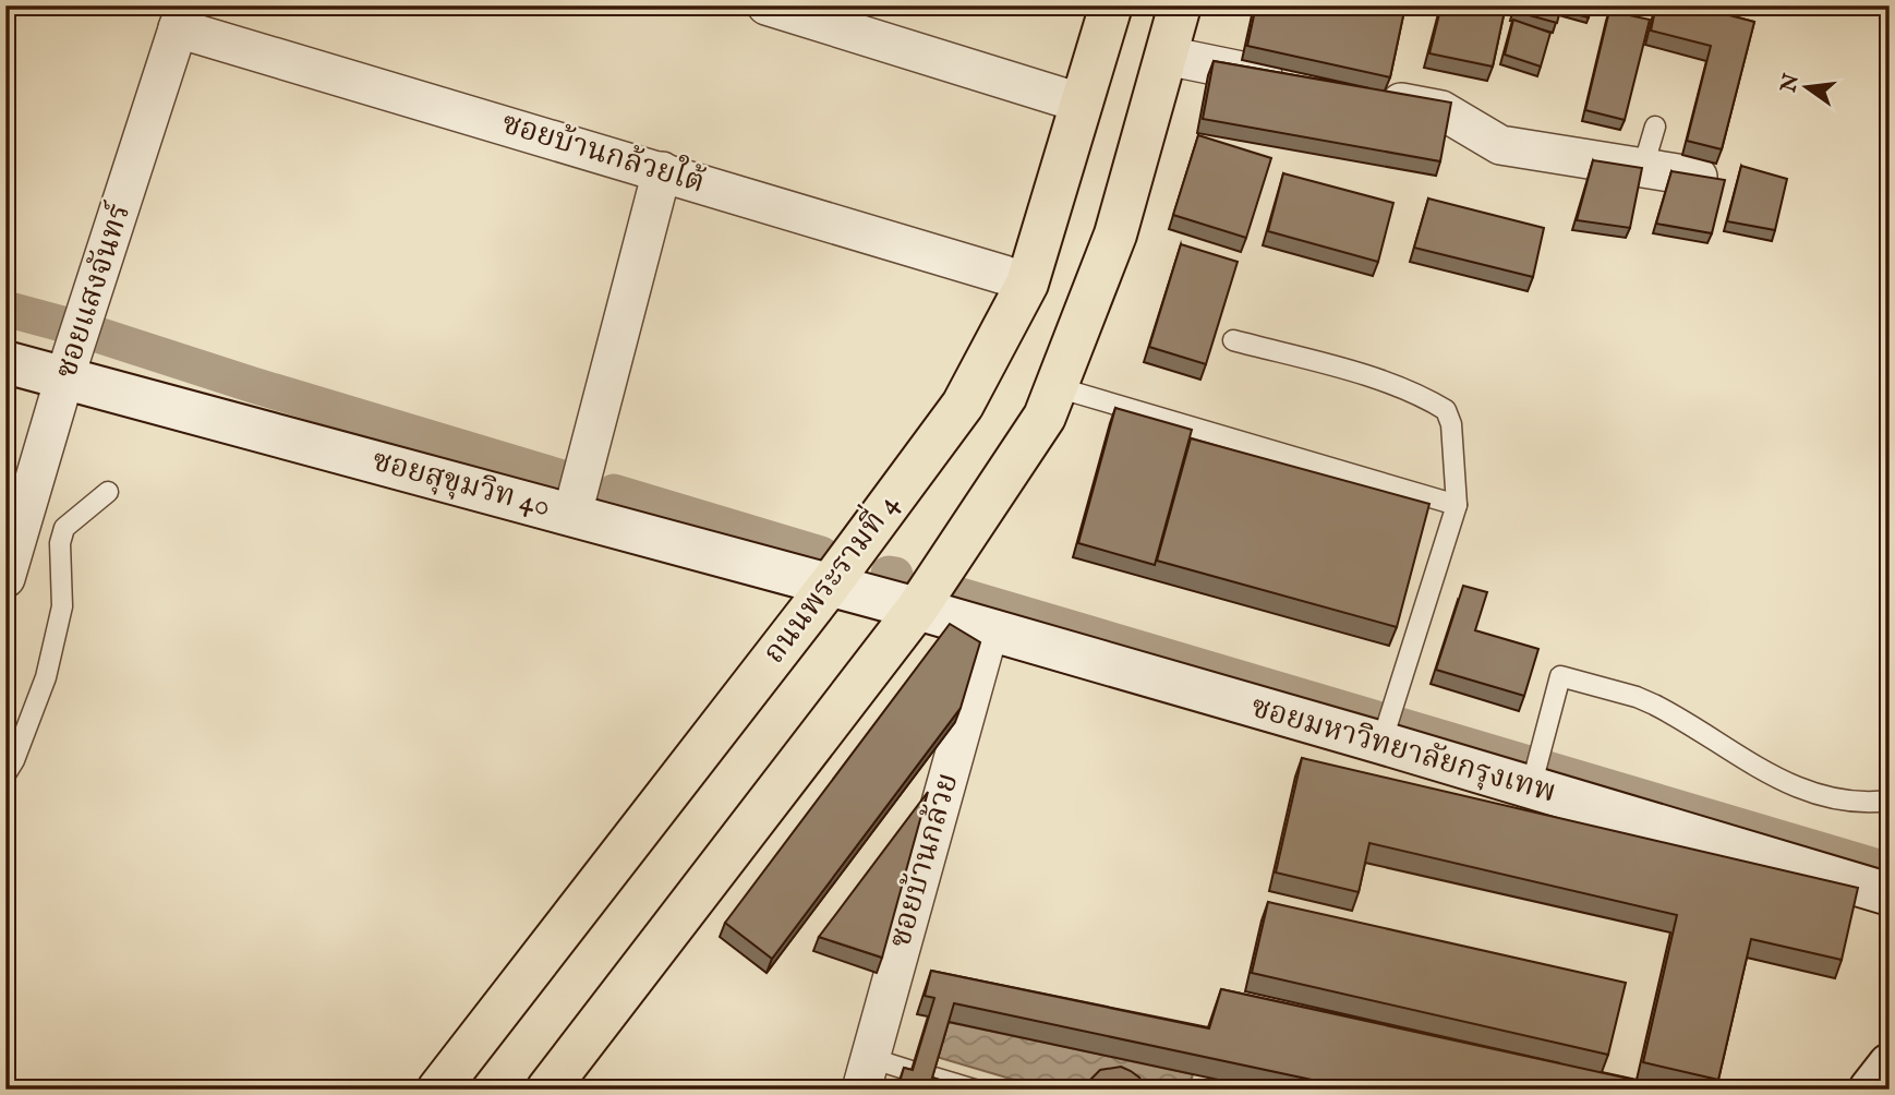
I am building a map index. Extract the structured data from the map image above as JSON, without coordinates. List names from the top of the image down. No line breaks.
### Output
{"streets":{"main road":["ถนนพระรามที่ 4"],"street":["ซอยบ้านกล้วยใต้","ซอยแสงจันทร์","ซอยสุขุมวิท 40","ซอยมหาวิทยาลัยกรุงเทพ","ซอยบ้านกล้วย"]},"crossings":[["ซอยบ้านกล้วยใต้","ซอยแสงจันทร์"],["ซอยบ้านกล้วยใต้","ถนนพระรามที่ 4"],["ซอยแสงจันทร์","ซอยสุขุมวิท 40"],["ซอยสุขุมวิท 40","ถนนพระรามที่ 4"],["ซอยสุขุมวิท 40","ซอยมหาวิทยาลัยกรุงเทพ"],["ซอยมหาวิทยาลัยกรุงเทพ","ซอยบ้านกล้วย"]],"north":"left"}
